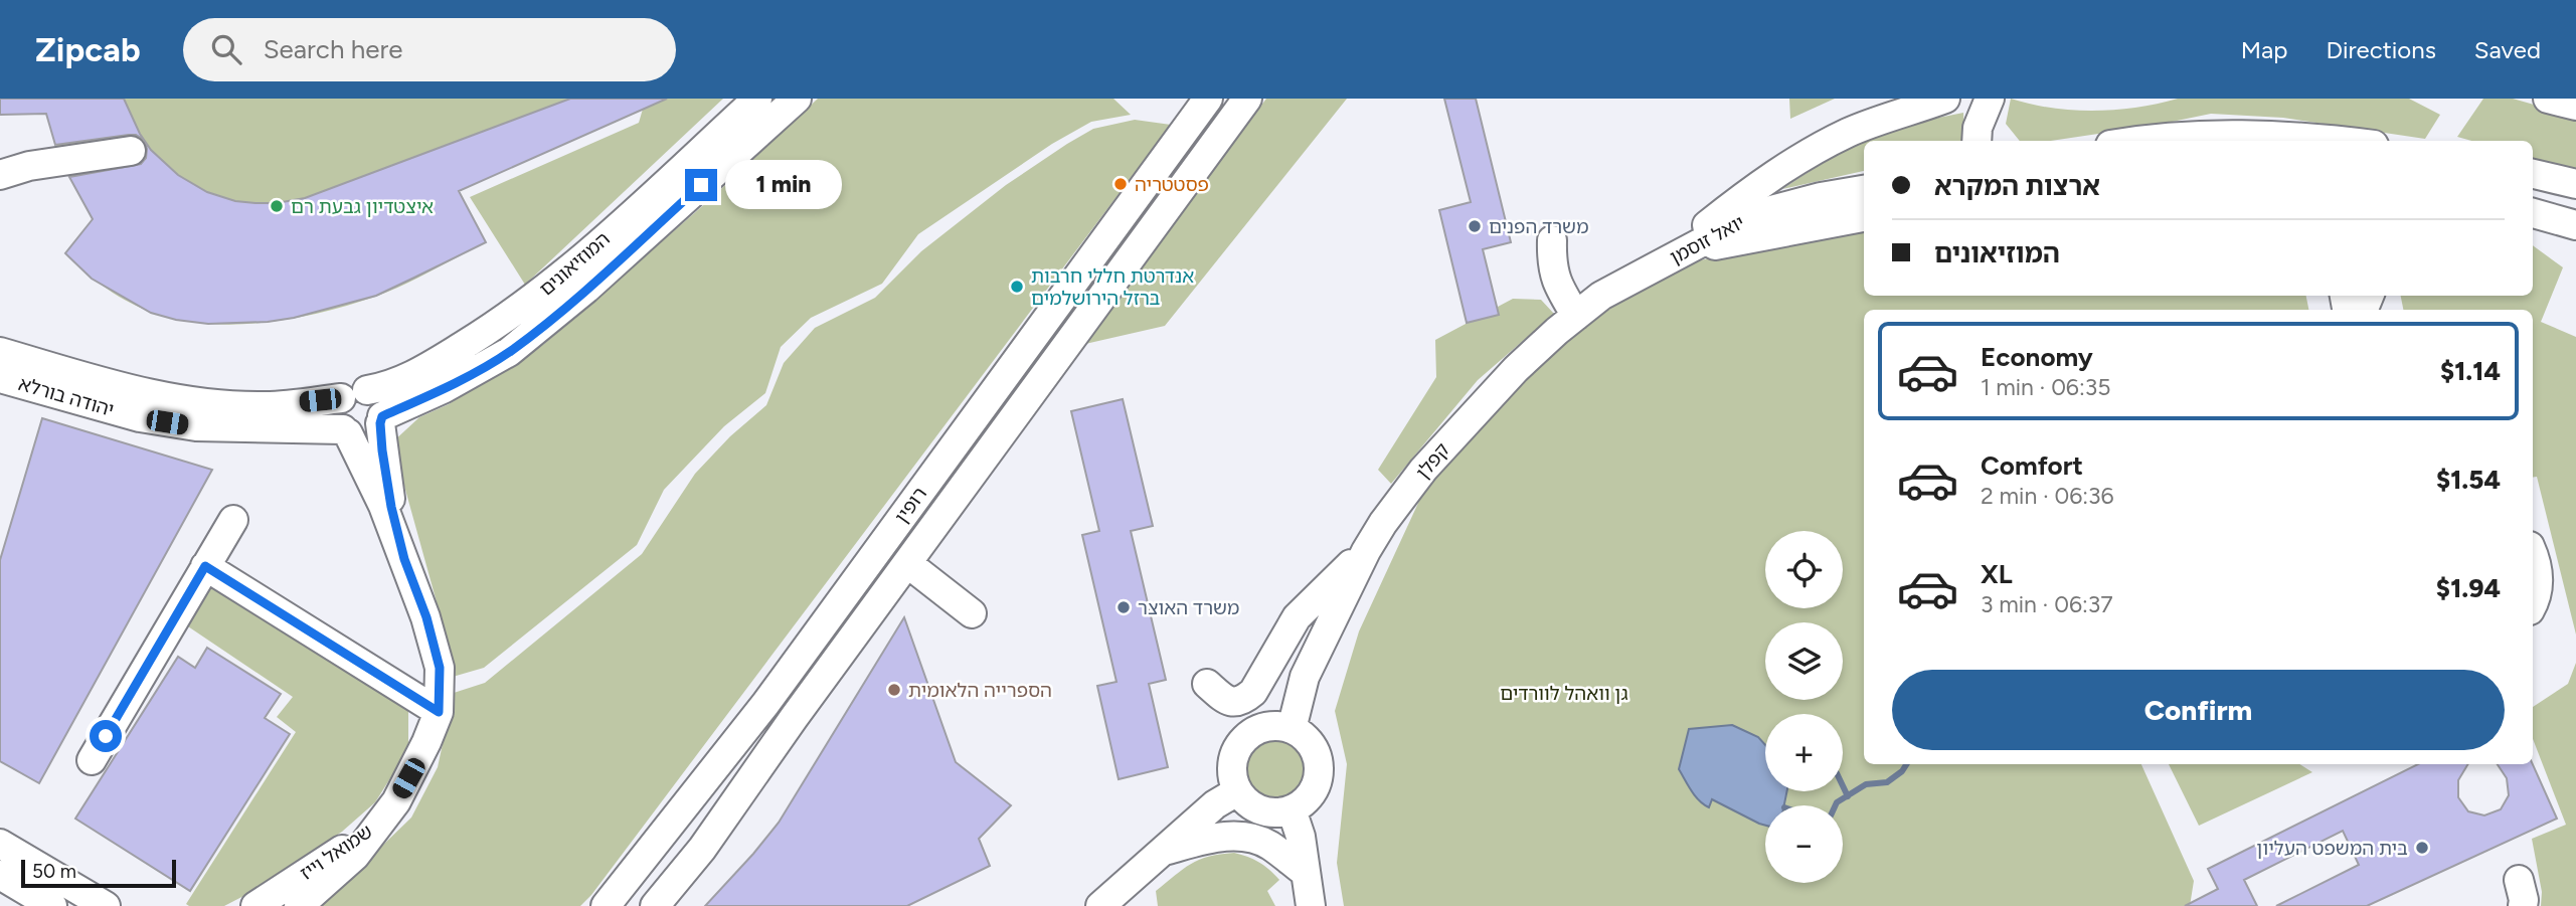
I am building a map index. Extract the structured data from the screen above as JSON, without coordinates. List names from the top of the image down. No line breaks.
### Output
{"streets":{"street":["יואל זוסמן","המוזיאונים","יהודה בורלא","קפלן","רופין","שמואל וייז"]},"crossings":[["יואל זוסמן","קפלן"],["המוזיאונים","יהודה בורלא"],["המוזיאונים","שמואל וייז"],["יהודה בורלא","שמואל וייז"]],"parks":["גן וואהל לוורדים"],"places":["פסטטריה","איצטדיון גבעת רם","משרד הפנים","אנדרטת חללי חרבות ברזל הירושלמים","משרד האוצר","הספרייה הלאומית","בית המשפט העליון"],"scale_bar":"50 m","page":{"header":"Zipcab","search":"Search here","nav":["Map","Directions","Saved"],"banner":["ארצות המקרא","המוזיאונים"],"bubble":"1 min","list":[{"name":"Economy","note":"1 min · 06:35","value":"$1.14"},{"name":"Comfort","note":"2 min · 06:36","value":"$1.54"},{"name":"XL","note":"3 min · 06:37","value":"$1.94"}],"map_buttons":["+","−"],"buttons":"Confirm","scale":"50 m"}}
